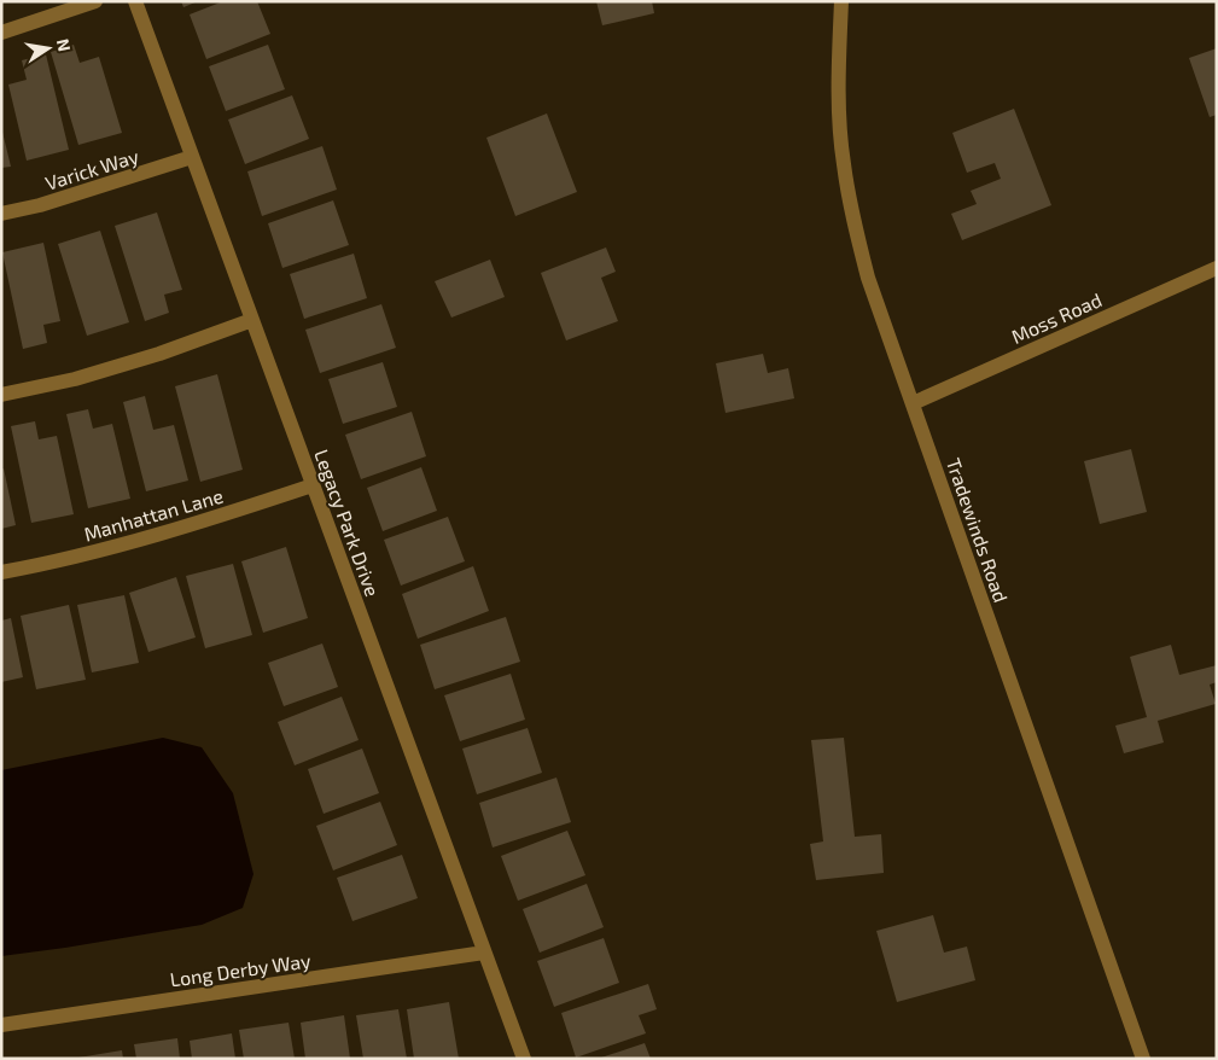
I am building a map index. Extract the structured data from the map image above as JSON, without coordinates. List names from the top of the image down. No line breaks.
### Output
{"streets":{"street":["Varick Way","Moss Road","Manhattan Lane","Legacy Park Drive","Tradewinds Road","Long Derby Way"]},"crossings":[["Varick Way","Legacy Park Drive"],["Moss Road","Tradewinds Road"],["Manhattan Lane","Legacy Park Drive"],["Legacy Park Drive","Long Derby Way"]],"north":"right"}
